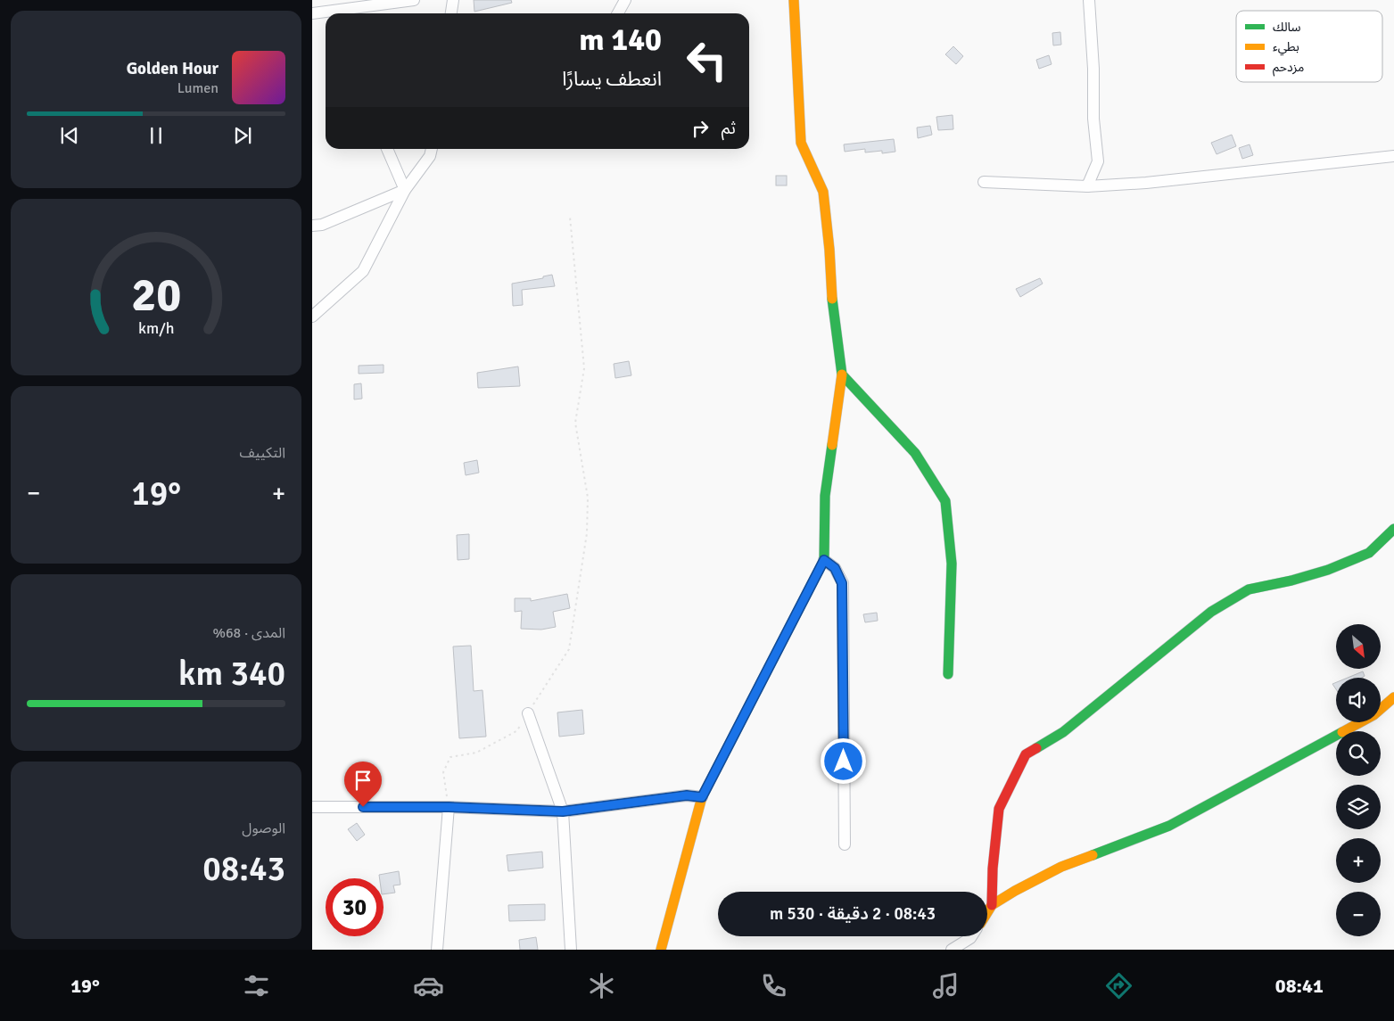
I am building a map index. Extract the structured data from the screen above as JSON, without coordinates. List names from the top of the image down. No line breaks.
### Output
{"legend":["سالك","بطيء","مزدحم"],"north":"bottom right","page":{"turn":["140 m","انعطف يسارًا"],"song":["Golden Hour","Lumen"],"then":"ثم","tile":["التكييف",["المدى · 68%","340 km"],["الوصول","08:43"]],"heat":["−","19°","+"],"map_buttons":["+","−"],"limit":"30","trip":"08:43 · 2 دقيقة · 530 m","tabs":["08:41","19°"],"gauge":["20","km/h"]}}
